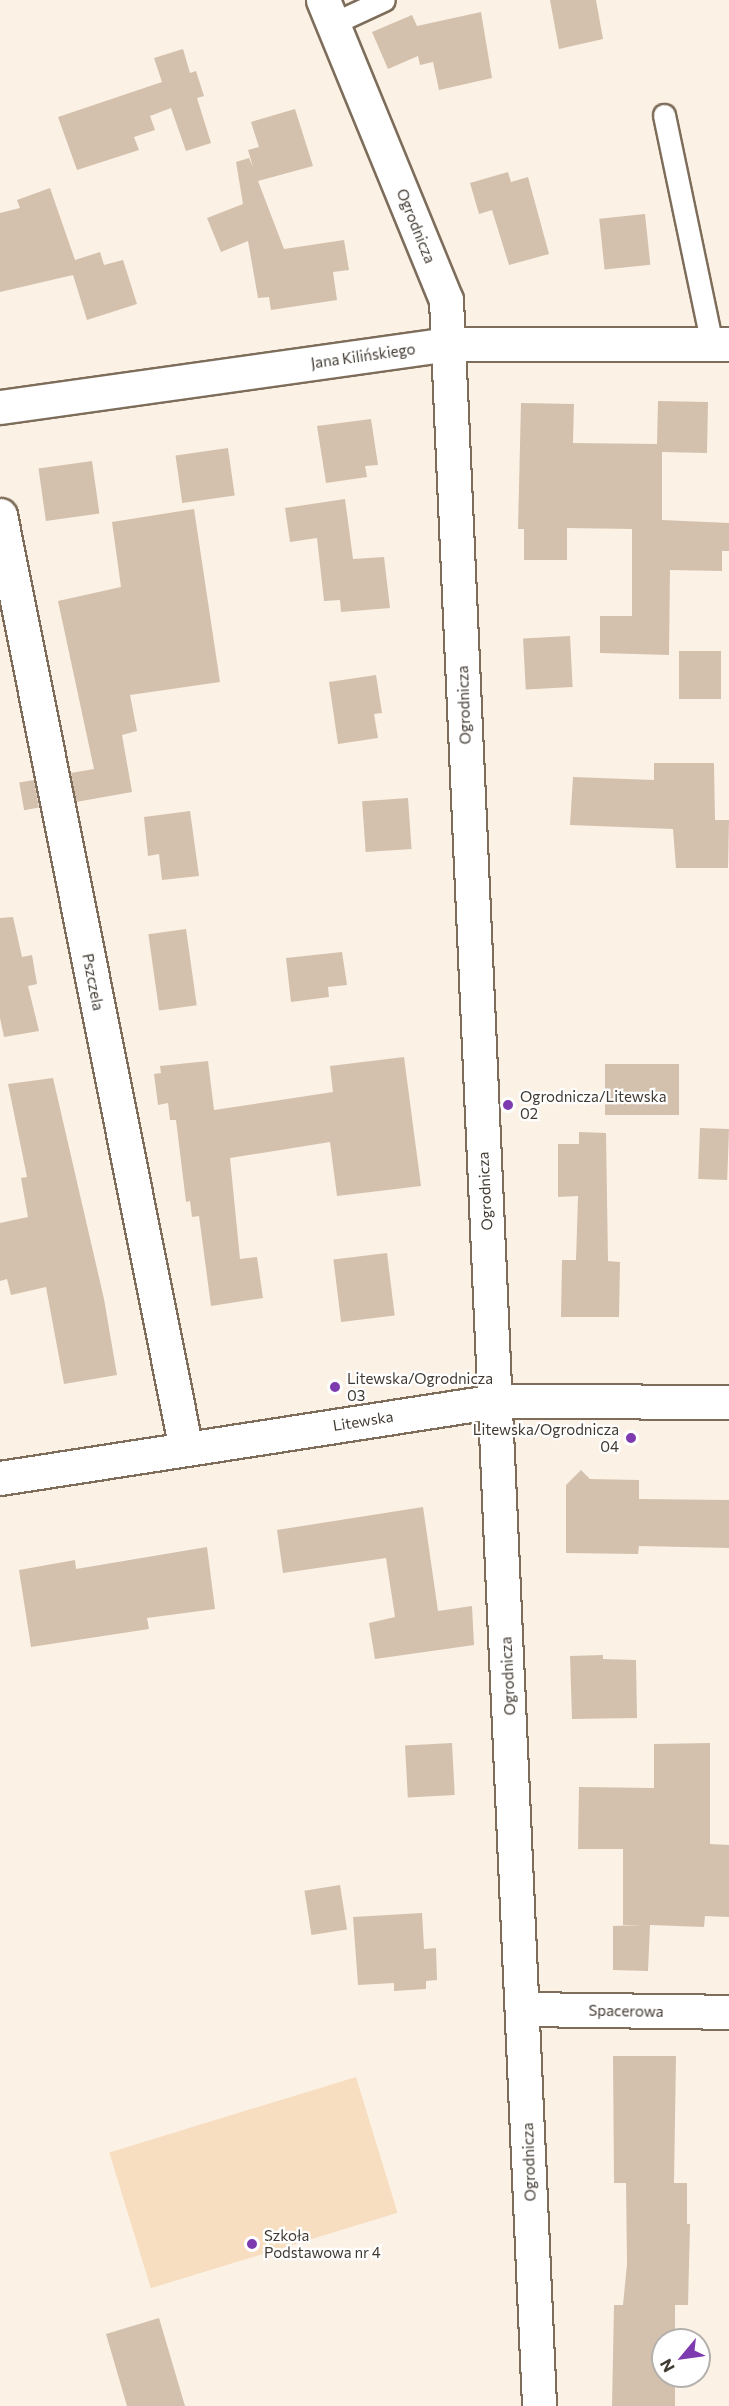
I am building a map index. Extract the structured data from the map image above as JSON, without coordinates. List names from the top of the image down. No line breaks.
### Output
{"streets":{"street":["Ogrodnicza","Jana Kilińskiego","Pszczela","Litewska","Spacerowa"]},"crossings":[["Ogrodnicza","Jana Kilińskiego"],["Ogrodnicza","Litewska"],["Ogrodnicza","Spacerowa"],["Pszczela","Litewska"]],"places":["Ogrodnicza/Litewska 02","Litewska/Ogrodnicza 03","Litewska/Ogrodnicza 04","Szkoła Podstawowa nr 4"],"north":"bottom left"}
